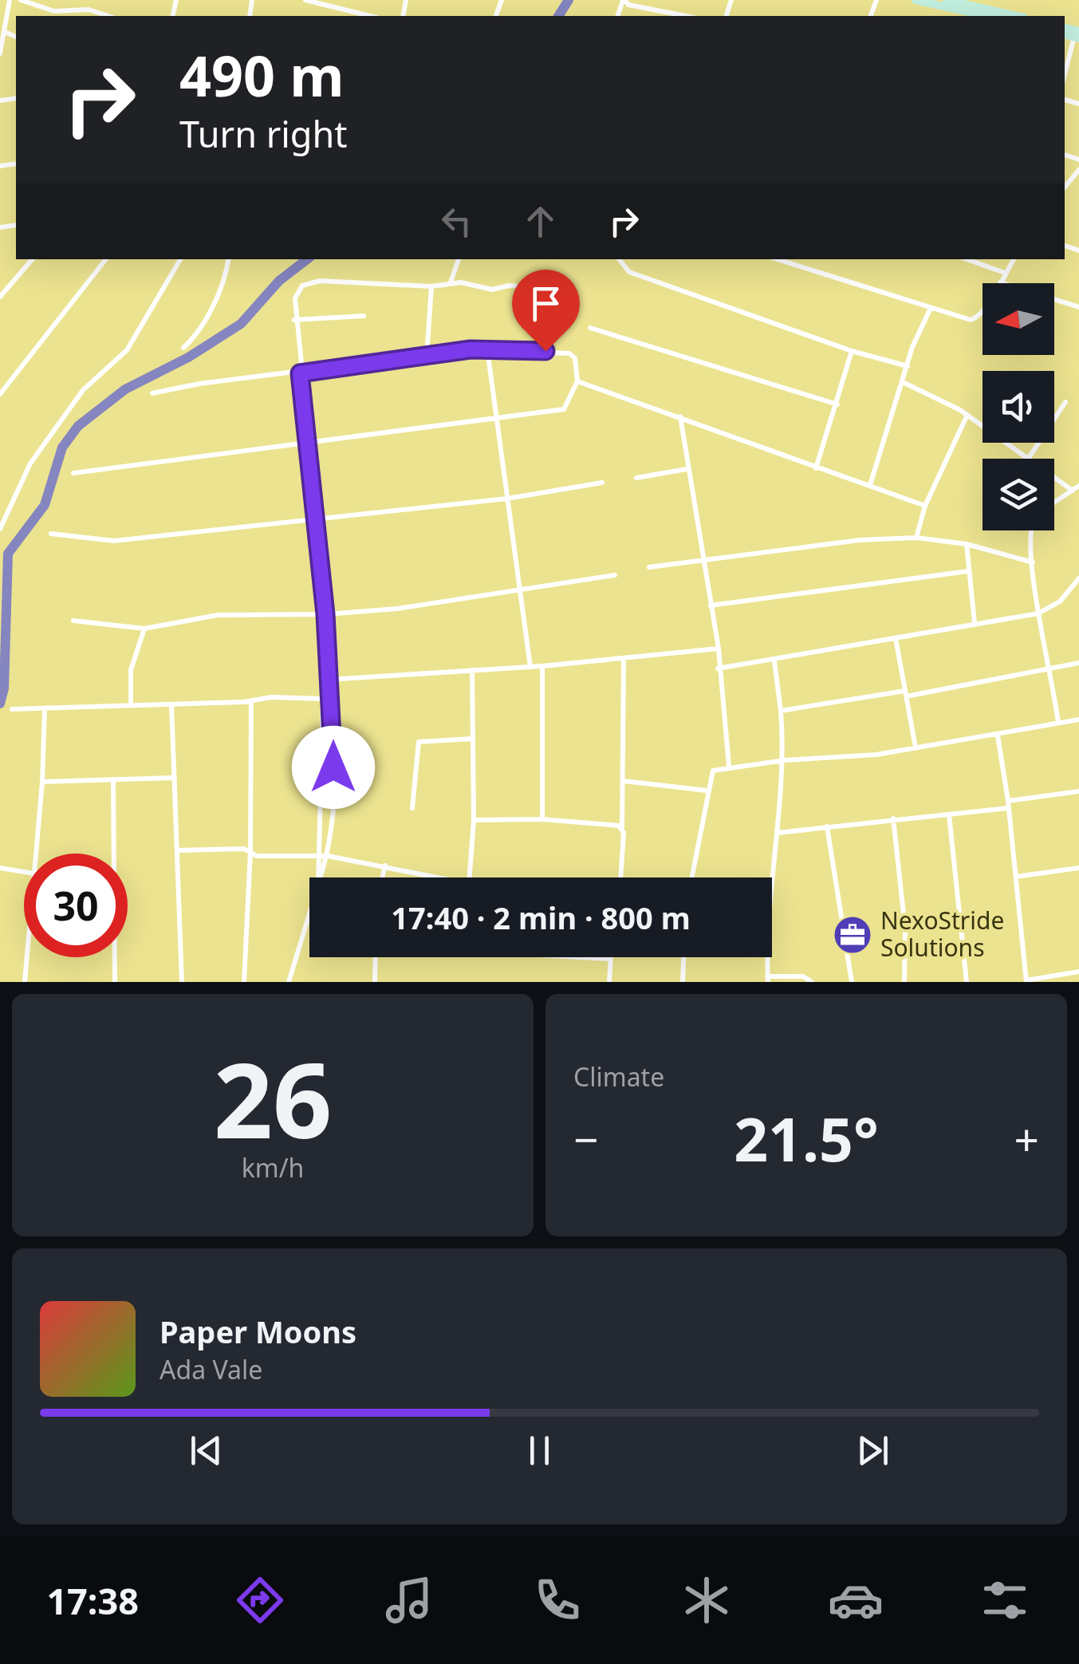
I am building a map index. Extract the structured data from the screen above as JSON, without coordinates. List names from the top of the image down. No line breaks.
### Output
{"places":{"office":["NexoStride Solutions"]},"north":"left","page":{"turn":["490 m","Turn right"],"limit":"30","trip":"17:40 · 2 min · 800 m","tile":[["26","km/h"],"Climate"],"heat":["−","21.5°","+"],"song":["Paper Moons","Ada Vale"],"tabs":"17:38"}}
